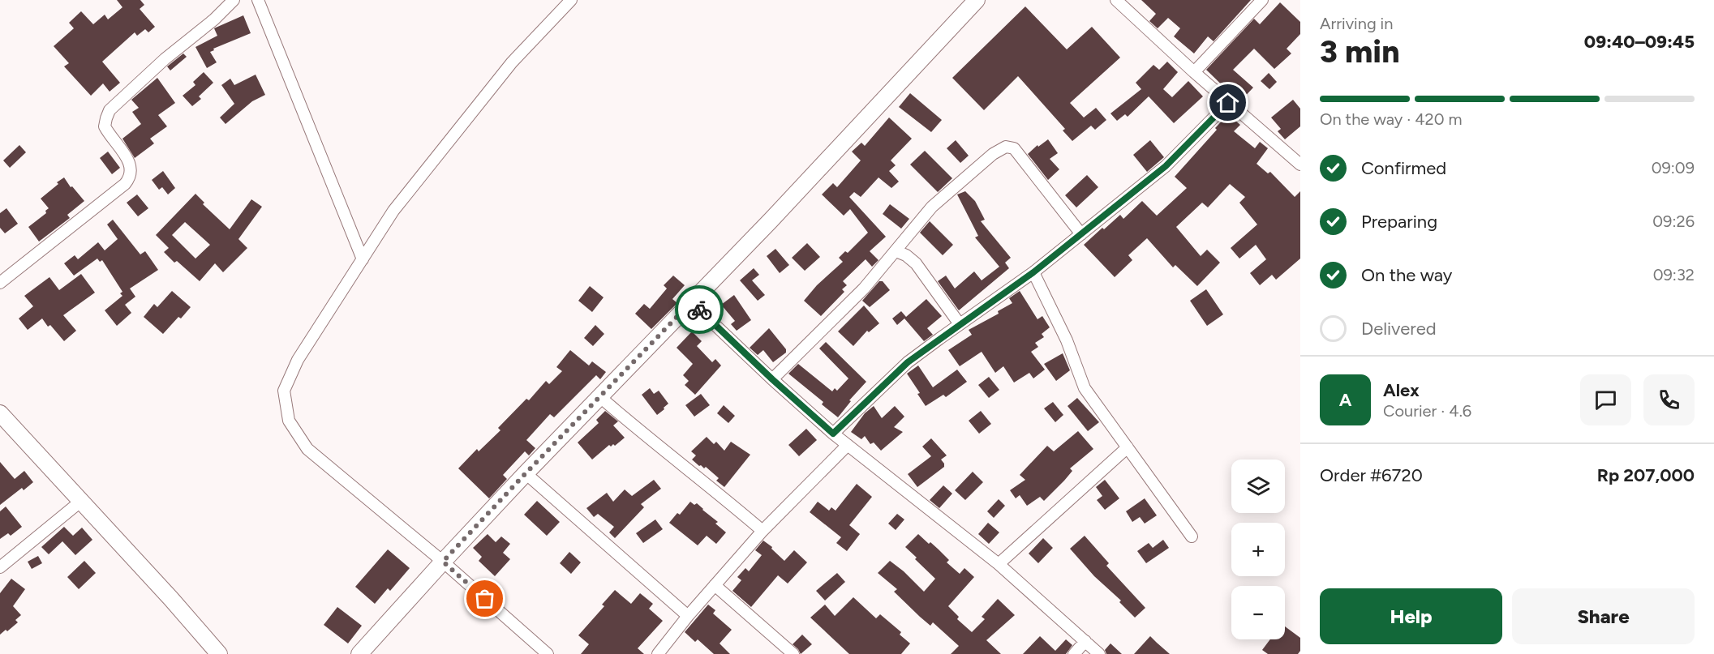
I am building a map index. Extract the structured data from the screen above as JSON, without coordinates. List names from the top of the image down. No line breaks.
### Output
{"page":{"heading":["3 min","Arriving in","09:40–09:45"],"panel":["Alex","Courier · 4.6","Order #6720","Rp 207,000"],"bar":"On the way · 420 m","list":[["Confirmed","09:09"],["Preparing","09:26"],["On the way","09:32"],"Delivered"],"round":"A","map_buttons":["+","−"],"buttons":["Help","Share"]}}
